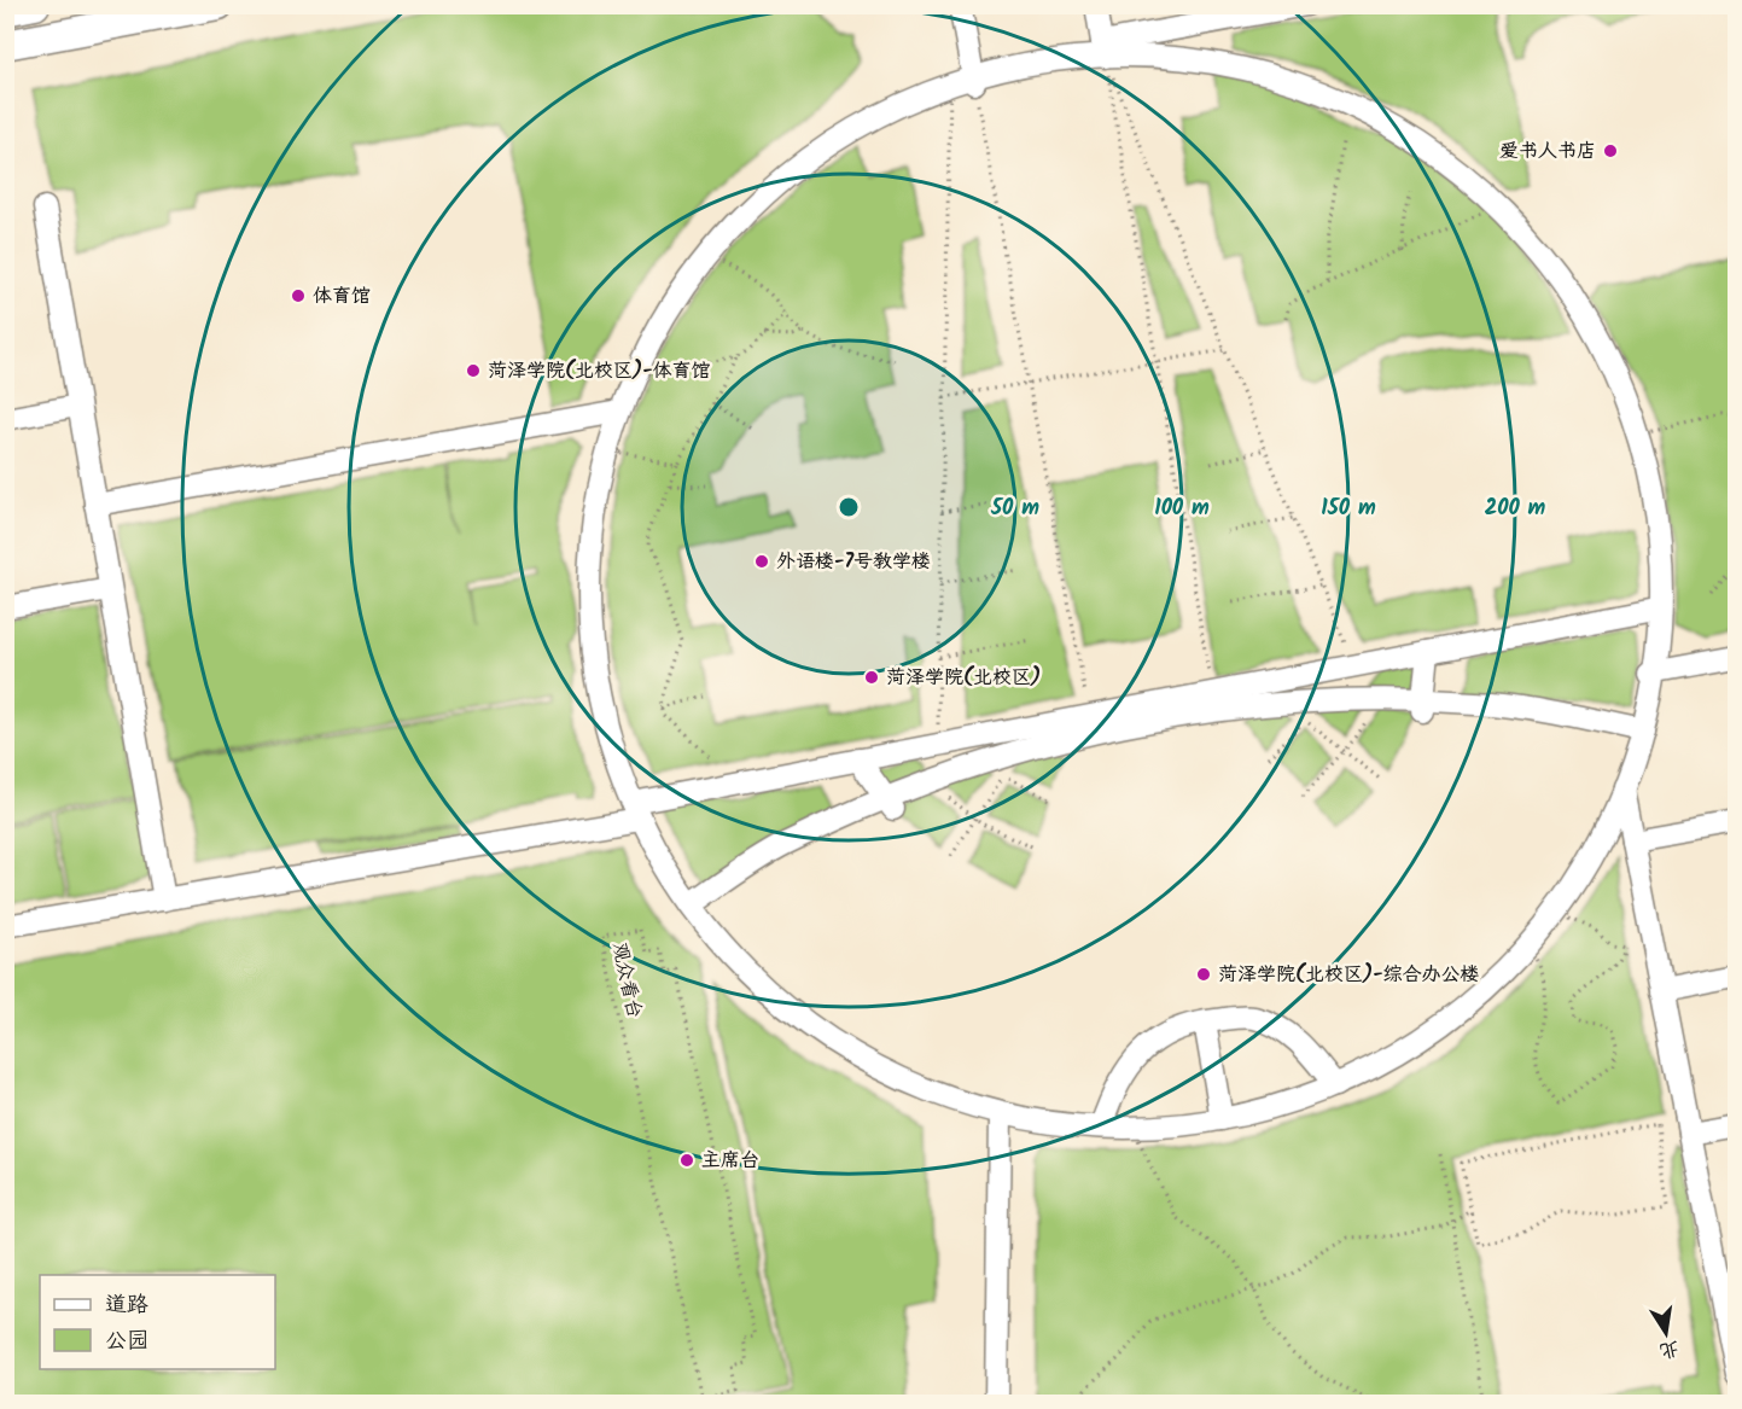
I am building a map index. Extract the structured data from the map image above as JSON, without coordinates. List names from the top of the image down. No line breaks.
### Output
{"streets":{"path":["观众看台"]},"places":["爱书人书店","体育馆","菏泽学院(北校区)-体育馆","外语楼-7号教学楼","菏泽学院(北校区)","菏泽学院(北校区)-综合办公楼","主席台"],"legend":["道路","公园"],"north":"bottom","rings":["50 m","100 m","150 m","200 m"]}
